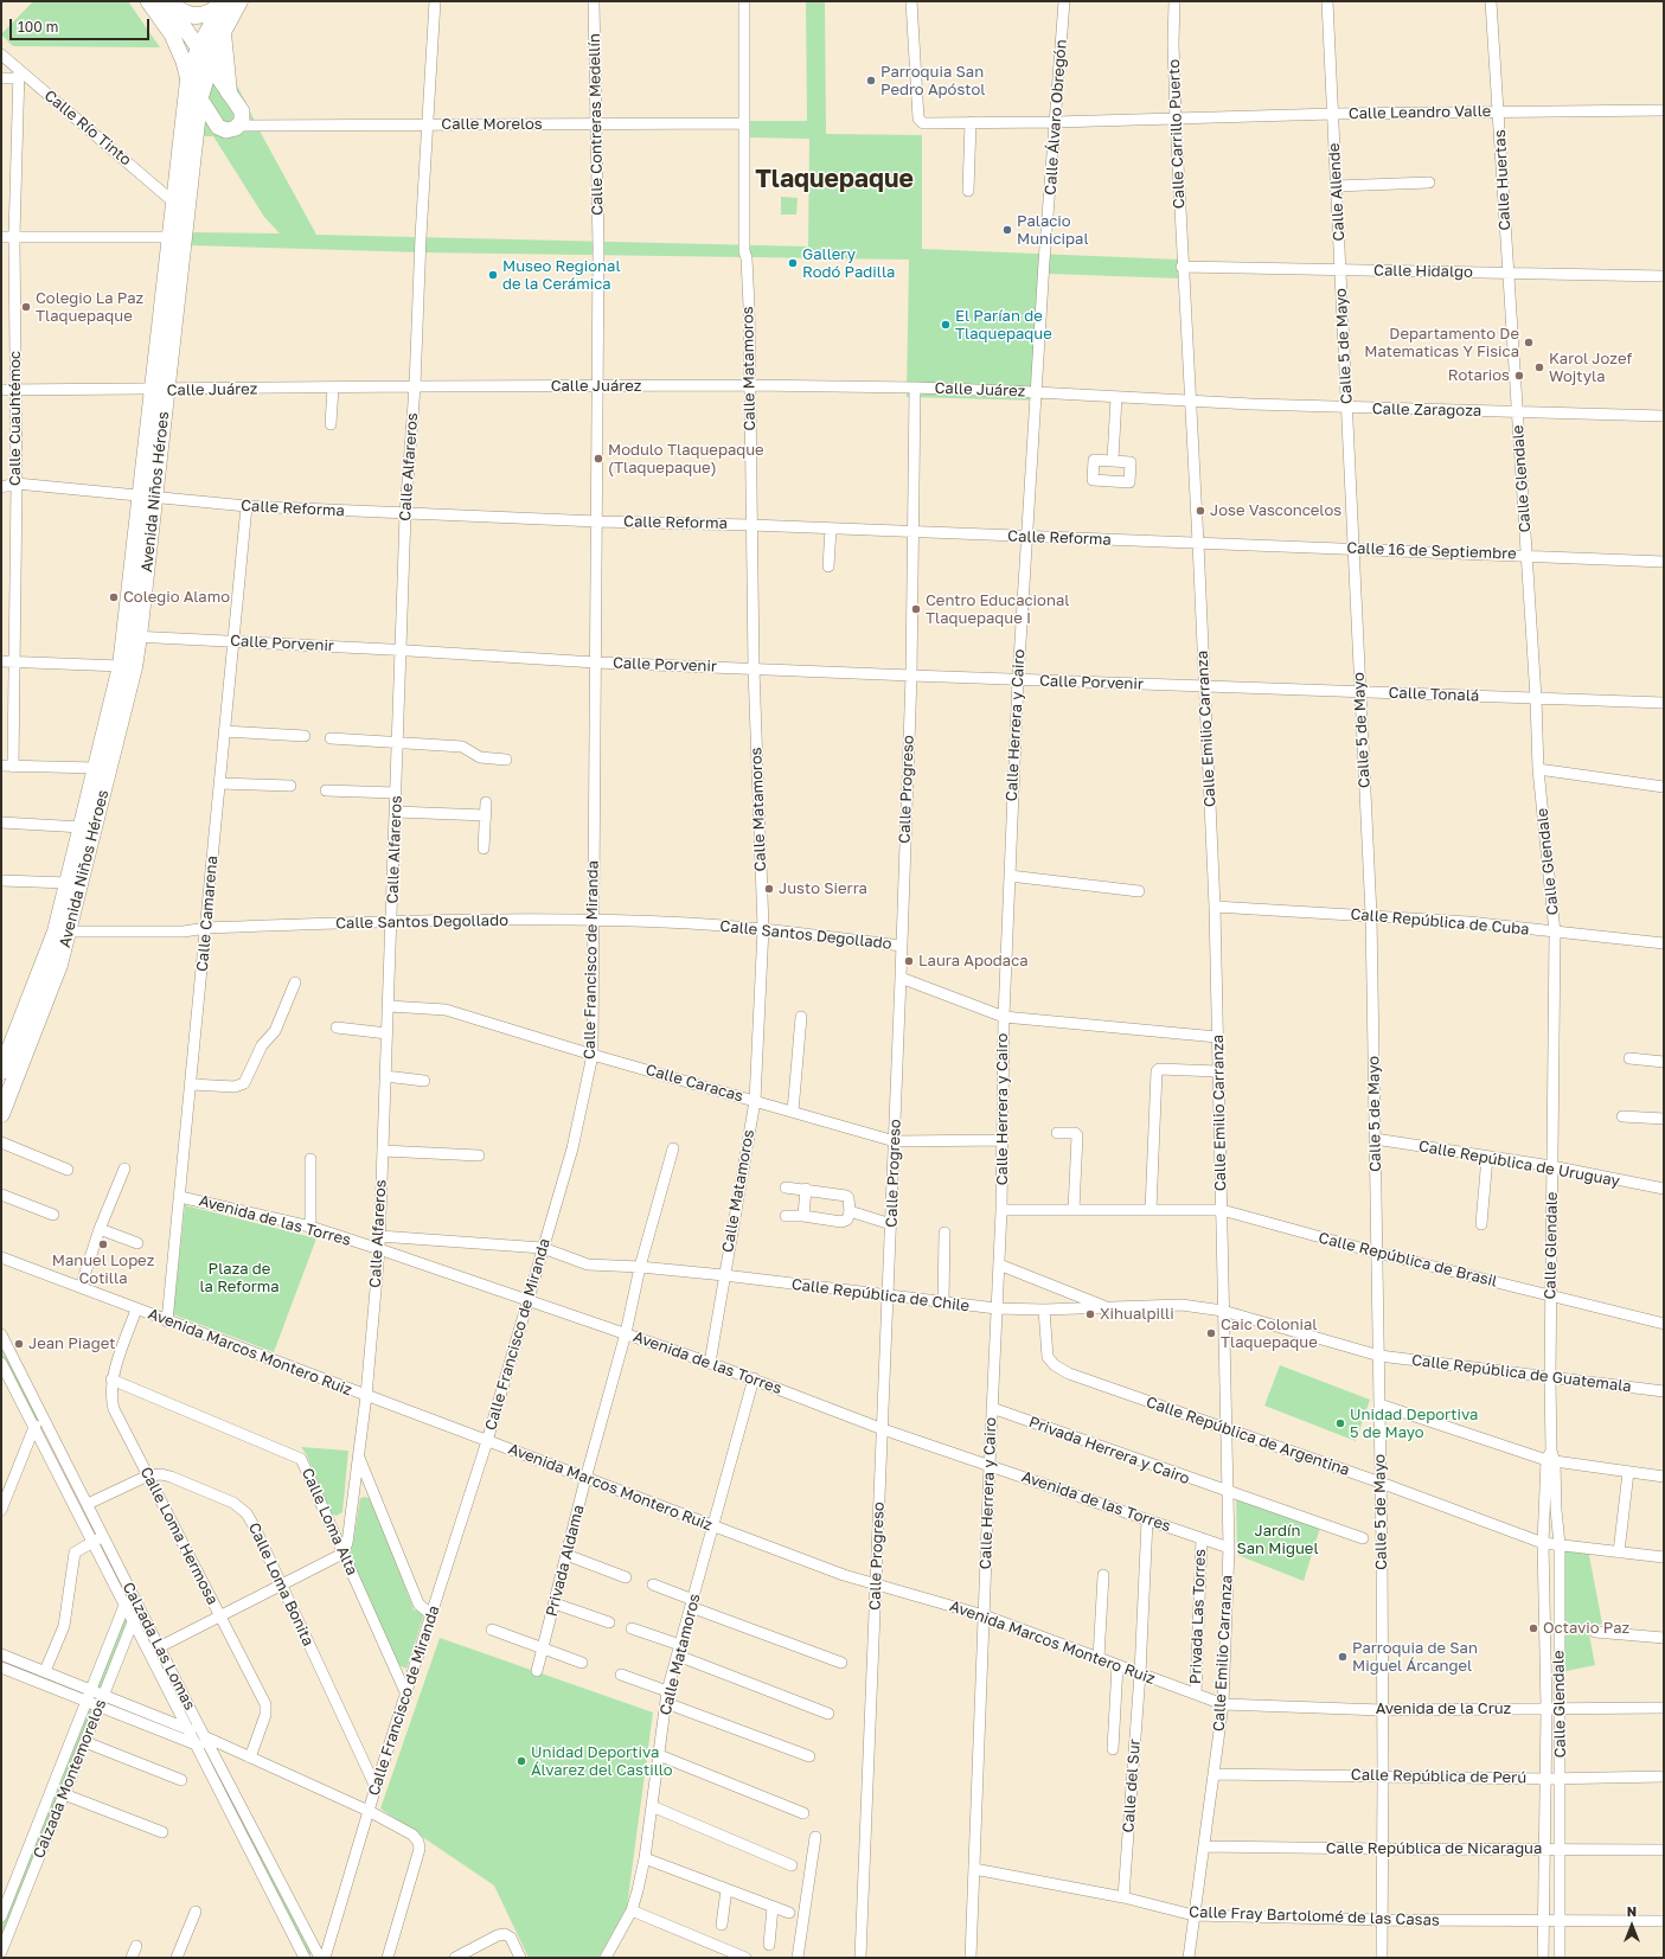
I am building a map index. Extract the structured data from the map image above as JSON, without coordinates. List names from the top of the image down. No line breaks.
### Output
{"streets":{"main road":["Avenida Niños Héroes"],"street":["Calle Leandro Valle","Calle Álvaro Obregón","Calle Morelos","Calle Contreras Medellín","Calle Río Tinto","Calle Carrillo Puerto","Calle Huertas","Calle Allende","Calle Hidalgo","Calle 5 de Mayo","Calle Matamoros","Calle Juárez","Calle Zaragoza","Calle Cuauhtémoc","Calle Alfareros","Calle Glendale","Calle Reforma","Calle 16 de Septiembre","Calle Porvenir","Calle Tonalá","Calle Herrera y Cairo","Calle Emilio Carranza","Calle Progreso","Calle Camarena","Calle Santos Degollado","Calle República de Cuba","Calle Francisco de Miranda","Calle Caracas","Calle República de Uruguay","Avenida de las Torres","Calle República de Brasil","Calle República de Chile","Avenida Marcos Montero Ruiz","Calle República de Guatemala","Calle República de Argentina","Privada Herrera y Cairo","Calle Loma Alta","Calle Loma Hermosa","Privada Aldama","Calle Loma Bonita","Privada Las Torres","Calzada Las Lomas","Avenida de la Cruz","Calle República de Perú","Calzada Montemorelos","Calle del Sur","Calle República de Nicaragua","Calle Fray Bartolomé de las Casas"]},"crossings":[["Calle Leandro Valle","Calle Carrillo Puerto"],["Calle Leandro Valle","Calle Huertas"],["Calle Leandro Valle","Calle Allende"],["Calle Álvaro Obregón","Calle Herrera y Cairo"],["Calle Morelos","Calle Contreras Medellín"],["Calle Morelos","Calle Matamoros"],["Calle Morelos","Calle Alfareros"],["Calle Contreras Medellín","Calle Francisco de Miranda"],["Calle Río Tinto","Calle Cuauhtémoc"],["Calle Río Tinto","Avenida Niños Héroes"],["Calle Carrillo Puerto","Calle Hidalgo"],["Calle Carrillo Puerto","Calle Emilio Carranza"],["Calle Huertas","Calle Hidalgo"],["Calle Huertas","Calle Glendale"],["Calle Allende","Calle Hidalgo"],["Calle Allende","Calle 5 de Mayo"],["Calle Hidalgo","Calle 5 de Mayo"],["Calle Hidalgo","Calle Glendale"],["Calle Hidalgo","Calle Emilio Carranza"],["Calle 5 de Mayo","Calle Zaragoza"],["Calle 5 de Mayo","Calle 16 de Septiembre"],["Calle 5 de Mayo","Calle Tonalá"],["Calle 5 de Mayo","Calle República de Cuba"],["Calle 5 de Mayo","Calle República de Uruguay"],["Calle 5 de Mayo","Calle República de Brasil"],["Calle 5 de Mayo","Calle República de Chile"],["Calle 5 de Mayo","Calle República de Guatemala"],["Calle 5 de Mayo","Calle República de Argentina"],["Calle 5 de Mayo","Avenida de la Cruz"],["Calle 5 de Mayo","Calle República de Perú"],["Calle 5 de Mayo","Calle República de Nicaragua"],["Calle 5 de Mayo","Calle Fray Bartolomé de las Casas"],["Calle Matamoros","Calle Juárez"],["Calle Matamoros","Calle Reforma"],["Calle Matamoros","Calle Porvenir"],["Calle Matamoros","Calle Santos Degollado"],["Calle Matamoros","Calle Caracas"],["Calle Matamoros","Avenida de las Torres"],["Calle Matamoros","Calle República de Chile"],["Calle Matamoros","Avenida Marcos Montero Ruiz"],["Calle Juárez","Calle Zaragoza"],["Calle Juárez","Calle Cuauhtémoc"],["Calle Juárez","Calle Alfareros"],["Calle Juárez","Avenida Niños Héroes"],["Calle Juárez","Calle Herrera y Cairo"],["Calle Juárez","Calle Emilio Carranza"],["Calle Juárez","Calle Progreso"],["Calle Juárez","Calle Francisco de Miranda"],["Calle Zaragoza","Calle Glendale"],["Calle Zaragoza","Calle Emilio Carranza"],["Calle Cuauhtémoc","Calle Reforma"],["Calle Alfareros","Calle Reforma"],["Calle Alfareros","Calle Porvenir"],["Calle Alfareros","Calle Santos Degollado"],["Calle Alfareros","Calle Francisco de Miranda"],["Calle Alfareros","Calle Caracas"],["Calle Alfareros","Avenida de las Torres"],["Calle Alfareros","Calle República de Chile"],["Calle Alfareros","Avenida Marcos Montero Ruiz"],["Calle Alfareros","Calle Loma Alta"],["Calle Glendale","Calle 16 de Septiembre"],["Calle Glendale","Calle Tonalá"],["Calle Glendale","Calle República de Cuba"],["Calle Glendale","Calle República de Uruguay"],["Calle Glendale","Calle República de Brasil"],["Calle Glendale","Calle República de Guatemala"],["Calle Glendale","Calle República de Argentina"],["Calle Glendale","Avenida de la Cruz"],["Calle Glendale","Calle República de Perú"],["Calle Glendale","Calle República de Nicaragua"],["Calle Glendale","Calle Fray Bartolomé de las Casas"],["Avenida Niños Héroes","Calle Reforma"],["Avenida Niños Héroes","Calle Porvenir"],["Avenida Niños Héroes","Calle Santos Degollado"],["Calle Reforma","Calle 16 de Septiembre"],["Calle Reforma","Calle Herrera y Cairo"],["Calle Reforma","Calle Emilio Carranza"],["Calle Reforma","Calle Progreso"],["Calle Reforma","Calle Camarena"],["Calle Reforma","Calle Francisco de Miranda"],["Calle 16 de Septiembre","Calle Emilio Carranza"],["Calle Porvenir","Calle Tonalá"],["Calle Porvenir","Calle Herrera y Cairo"],["Calle Porvenir","Calle Emilio Carranza"],["Calle Porvenir","Calle Progreso"],["Calle Porvenir","Calle Camarena"],["Calle Porvenir","Calle Francisco de Miranda"],["Calle Tonalá","Calle Emilio Carranza"],["Calle Herrera y Cairo","Calle Caracas"],["Calle Herrera y Cairo","Avenida de las Torres"],["Calle Herrera y Cairo","Calle República de Brasil"],["Calle Herrera y Cairo","Calle República de Chile"],["Calle Herrera y Cairo","Avenida Marcos Montero Ruiz"],["Calle Herrera y Cairo","Privada Herrera y Cairo"],["Calle Herrera y Cairo","Calle Fray Bartolomé de las Casas"],["Calle Emilio Carranza","Calle República de Cuba"],["Calle Emilio Carranza","Avenida de las Torres"],["Calle Emilio Carranza","Calle República de Brasil"],["Calle Emilio Carranza","Calle República de Chile"],["Calle Emilio Carranza","Avenida Marcos Montero Ruiz"],["Calle Emilio Carranza","Calle República de Argentina"],["Calle Emilio Carranza","Privada Herrera y Cairo"],["Calle Emilio Carranza","Avenida de la Cruz"],["Calle Emilio Carranza","Calle República de Perú"],["Calle Emilio Carranza","Calle República de Nicaragua"],["Calle Emilio Carranza","Calle Fray Bartolomé de las Casas"],["Calle Progreso","Calle Santos Degollado"],["Calle Progreso","Calle Caracas"],["Calle Progreso","Avenida de las Torres"],["Calle Progreso","Calle República de Chile"],["Calle Progreso","Avenida Marcos Montero Ruiz"],["Calle Camarena","Calle Santos Degollado"],["Calle Camarena","Avenida de las Torres"],["Calle Camarena","Avenida Marcos Montero Ruiz"],["Calle Santos Degollado","Calle Francisco de Miranda"],["Calle Francisco de Miranda","Calle Caracas"],["Calle Francisco de Miranda","Avenida de las Torres"],["Calle Francisco de Miranda","Calle República de Chile"],["Calle Francisco de Miranda","Avenida Marcos Montero Ruiz"],["Calle Francisco de Miranda","Calle Loma Alta"],["Calle Francisco de Miranda","Calle Loma Bonita"],["Avenida de las Torres","Privada Aldama"],["Avenida de las Torres","Privada Las Torres"],["Avenida de las Torres","Calle del Sur"],["Calle República de Chile","Calle República de Guatemala"],["Calle República de Chile","Calle República de Argentina"],["Calle República de Chile","Privada Aldama"],["Avenida Marcos Montero Ruiz","Calle Loma Hermosa"],["Avenida Marcos Montero Ruiz","Privada Aldama"],["Avenida Marcos Montero Ruiz","Privada Las Torres"],["Avenida Marcos Montero Ruiz","Avenida de la Cruz"],["Avenida Marcos Montero Ruiz","Calle del Sur"],["Calle Loma Alta","Calle Loma Hermosa"],["Calle Loma Hermosa","Calle Loma Bonita"],["Calle Loma Bonita","Calzada Las Lomas"],["Calzada Las Lomas","Calzada Montemorelos"],["Calle del Sur","Calle Fray Bartolomé de las Casas"]],"districts":["Tlaquepaque"],"parks":["Plaza de la Reforma","Jardín San Miguel"],"places":["Parroquia San Pedro Apóstol","Palacio Municipal","Gallery Rodó Padilla","Museo Regional de la Cerámica","Colegio La Paz Tlaquepaque","El Parían de Tlaquepaque","Departamento De Matematicas Y Fisica","Karol Jozef Wojtyla","Rotarios","Modulo Tlaquepaque (Tlaquepaque)","Jose Vasconcelos","Colegio Alamo","Centro Educacional Tlaquepaque I","Justo Sierra","Laura Apodaca","Manuel Lopez Cotilla","Xihualpilli","Caic Colonial Tlaquepaque","Jean Piaget","Unidad Deportiva 5 de Mayo","Octavio Paz","Parroquia de San Miguel Árcangel","Unidad Deportiva Álvarez del Castillo"],"scale_bar":"100 m","north":"top"}
